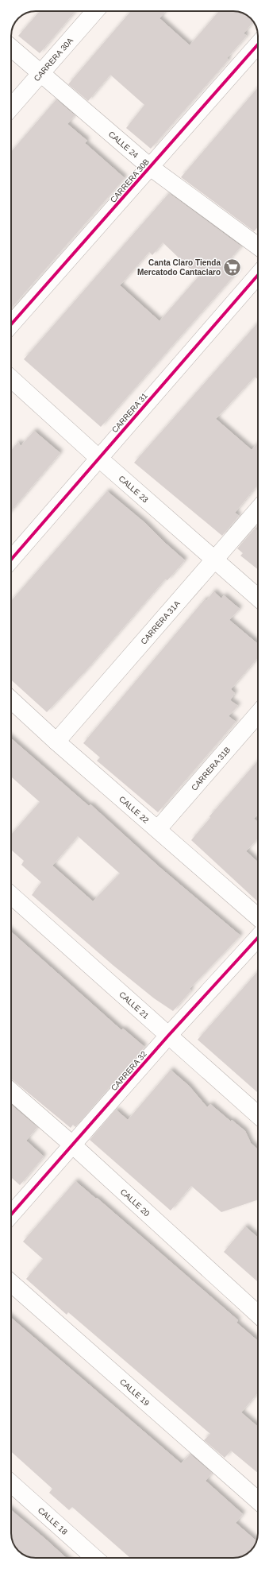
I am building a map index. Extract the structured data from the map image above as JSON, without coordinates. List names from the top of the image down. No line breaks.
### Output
{"streets":{"street":["CARRERA 30A","CALLE 24","CARRERA 30B","CARRERA 31","CALLE 23","CARRERA 31A","CARRERA 31B","CALLE 22","CALLE 21","CARRERA 32","CALLE 20","CALLE 19","CALLE 18"]},"crossings":[["CARRERA 30A","CALLE 24"],["CALLE 24","CARRERA 30B"],["CARRERA 31","CALLE 23"],["CALLE 23","CARRERA 31A"],["CARRERA 31A","CALLE 22"],["CARRERA 31B","CALLE 22"],["CALLE 21","CARRERA 32"],["CARRERA 32","CALLE 20"]],"places":{"supermarket":["Canta Claro Tienda Mercatodo Cantaclaro"]}}
